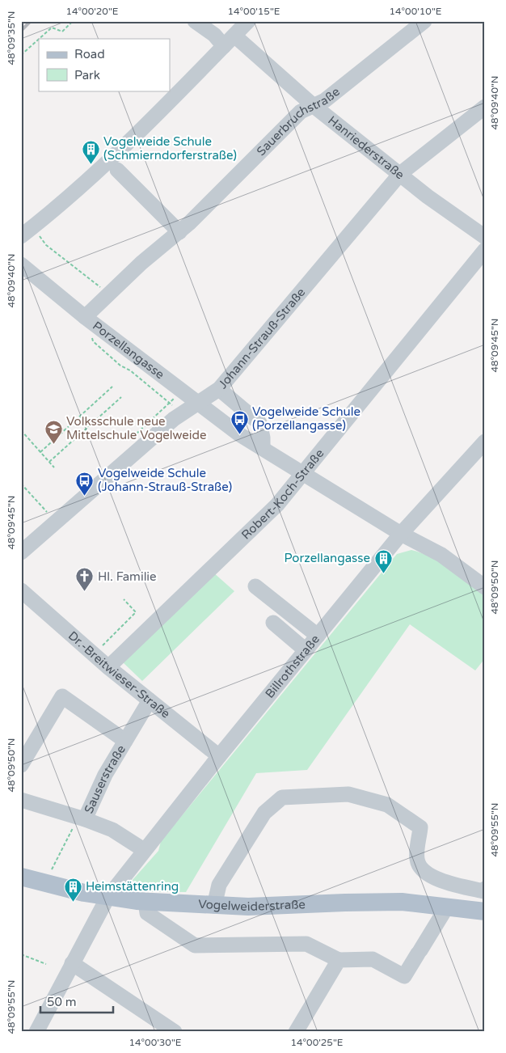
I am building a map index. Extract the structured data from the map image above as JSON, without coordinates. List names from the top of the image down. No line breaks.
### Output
{"streets":{"main road":["Vogelweiderstraße"],"street":["Sauerbruchstraße","Hanriederstraße","Johann-Strauß-Straße","Porzellangasse","Robert-Koch-Straße","Billrothstraße","Dr.-Breitwieser-Straße","Sauserstraße"]},"crossings":[["Sauerbruchstraße","Hanriederstraße"],["Sauerbruchstraße","Porzellangasse"],["Hanriederstraße","Johann-Strauß-Straße"],["Johann-Strauß-Straße","Porzellangasse"],["Porzellangasse","Robert-Koch-Straße"],["Porzellangasse","Billrothstraße"],["Robert-Koch-Straße","Dr.-Breitwieser-Straße"],["Billrothstraße","Dr.-Breitwieser-Straße"],["Billrothstraße","Sauserstraße"],["Billrothstraße","Vogelweiderstraße"],["Dr.-Breitwieser-Straße","Sauserstraße"]],"places":{"building":["Vogelweide Schule (Schmierndorferstraße)","Porzellangasse","Heimstättenring"],"bus stop":["Vogelweide Schule (Porzellangasse)","Vogelweide Schule (Johann-Strauß-Straße)"],"school or university":["Volksschule neue Mittelschule Vogelweide"],"church":["Hl. Familie"]},"legend":["Road","Park"],"scale_bar":"50 m","coordinates":["14°00'20\"E","14°00'15\"E","14°00'10\"E","48°09'35\"N","48°09'40\"N","48°09'45\"N","48°09'50\"N","48°09'55\"N","14°00'30\"E","14°00'25\"E"]}
